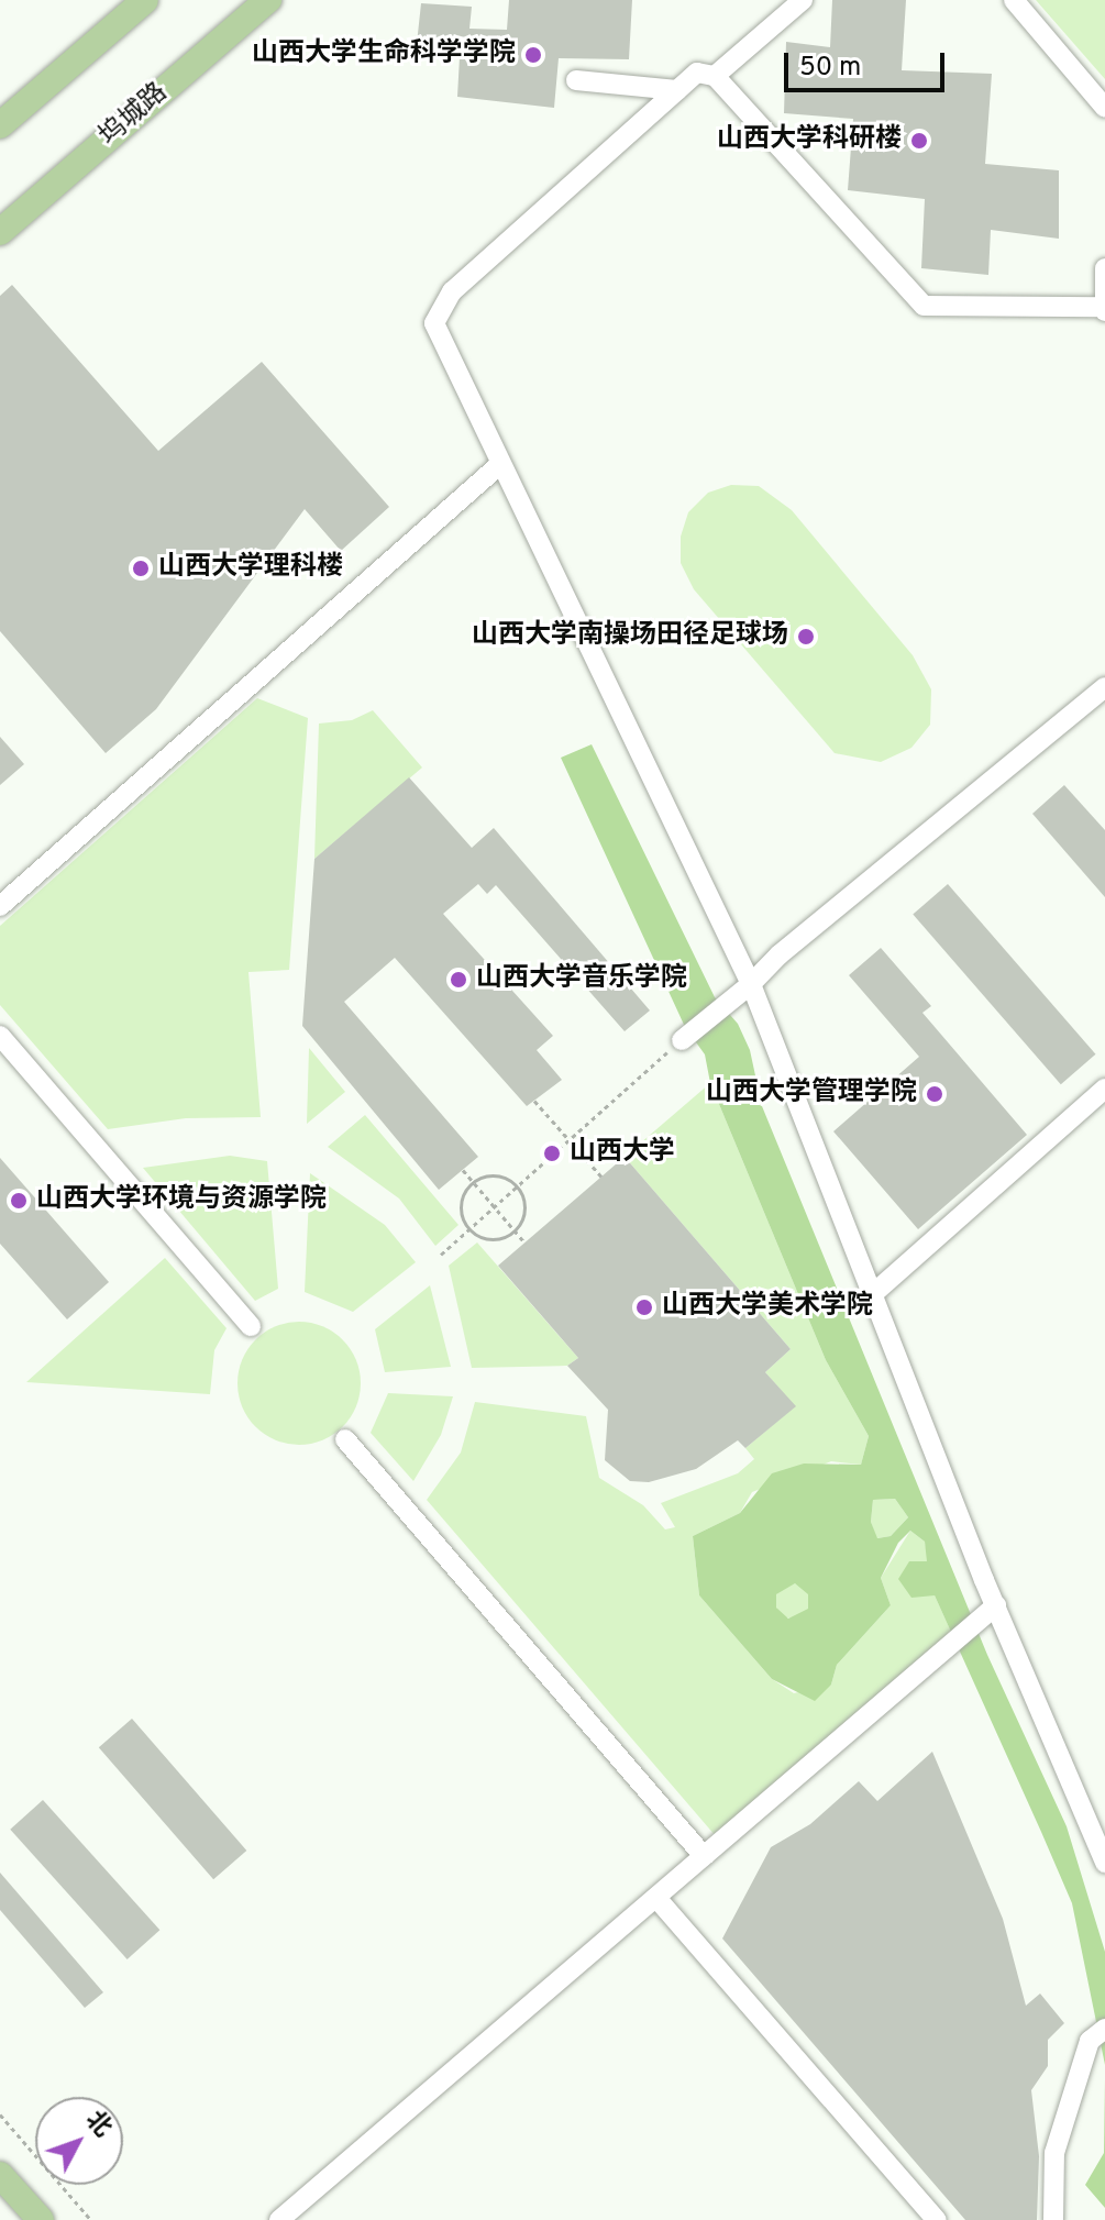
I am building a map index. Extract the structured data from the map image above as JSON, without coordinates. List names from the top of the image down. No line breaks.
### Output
{"streets":{"main road":["坞城路"]},"places":["山西大学生命科学学院","山西大学科研楼","山西大学理科楼","山西大学南操场田径足球场","山西大学音乐学院","山西大学管理学院","山西大学","山西大学环境与资源学院","山西大学美术学院"],"scale_bar":"50 m","north":"top right"}
